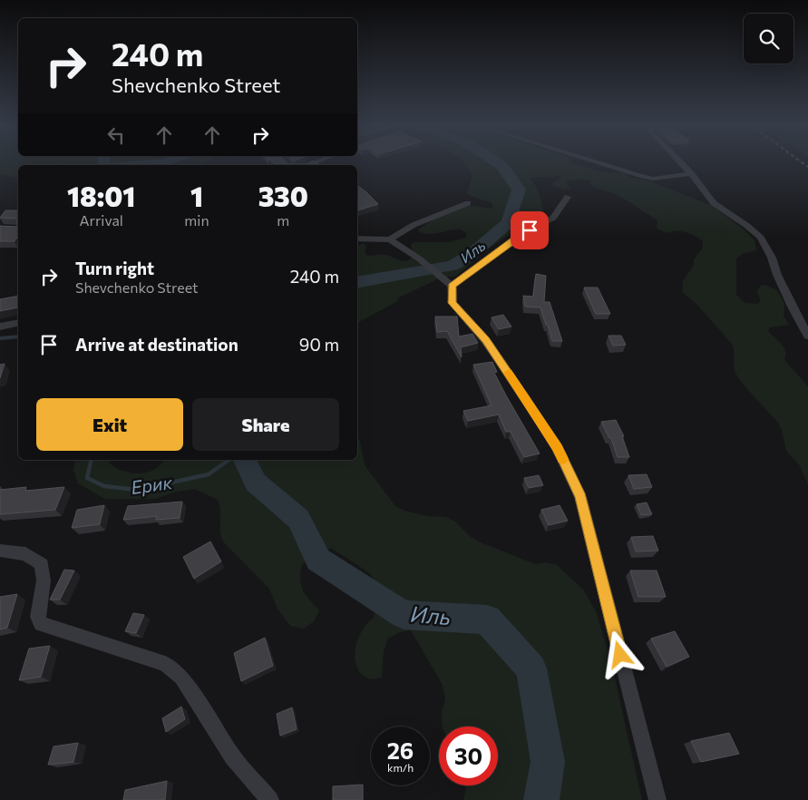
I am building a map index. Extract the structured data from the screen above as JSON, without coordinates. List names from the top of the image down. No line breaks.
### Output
{"water":["Иль","Ерик"],"page":{"turn":["240 m","Shevchenko Street"],"eta":["18:01","Arrival","1","min","330","m"],"list":[{"name":"Turn right","note":"Shevchenko Street","value":"240 m"},{"name":"Arrive at destination","value":"90 m"}],"buttons":["Exit","Share"],"speed":"26 km/h","limit":"30"}}
